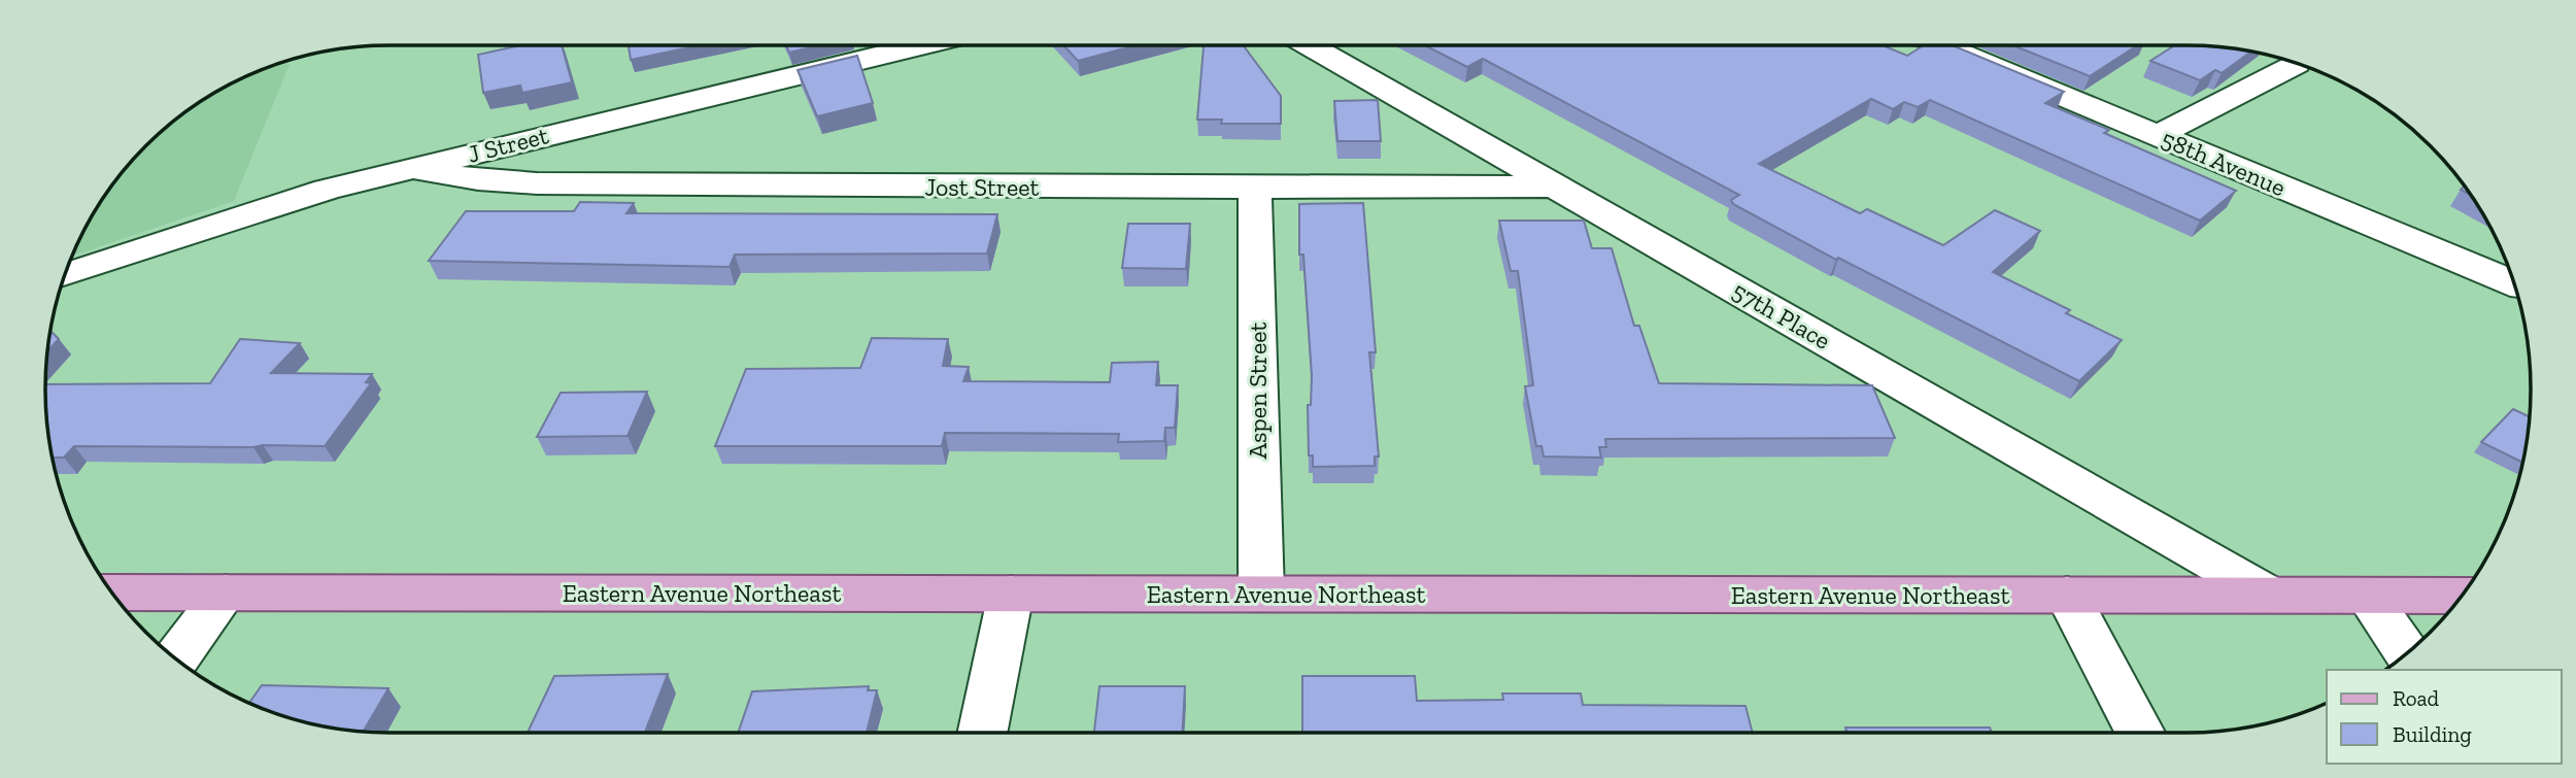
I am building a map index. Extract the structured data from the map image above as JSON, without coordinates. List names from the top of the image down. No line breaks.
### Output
{"streets":{"main road":["Eastern Avenue Northeast"],"street":["J Street","58th Avenue","Jost Street","57th Place","Aspen Street"]},"crossings":[["J Street","Jost Street"],["Jost Street","57th Place"],["Jost Street","Aspen Street"],["57th Place","Eastern Avenue Northeast"],["Aspen Street","Eastern Avenue Northeast"]],"legend":["Road","Building"]}
